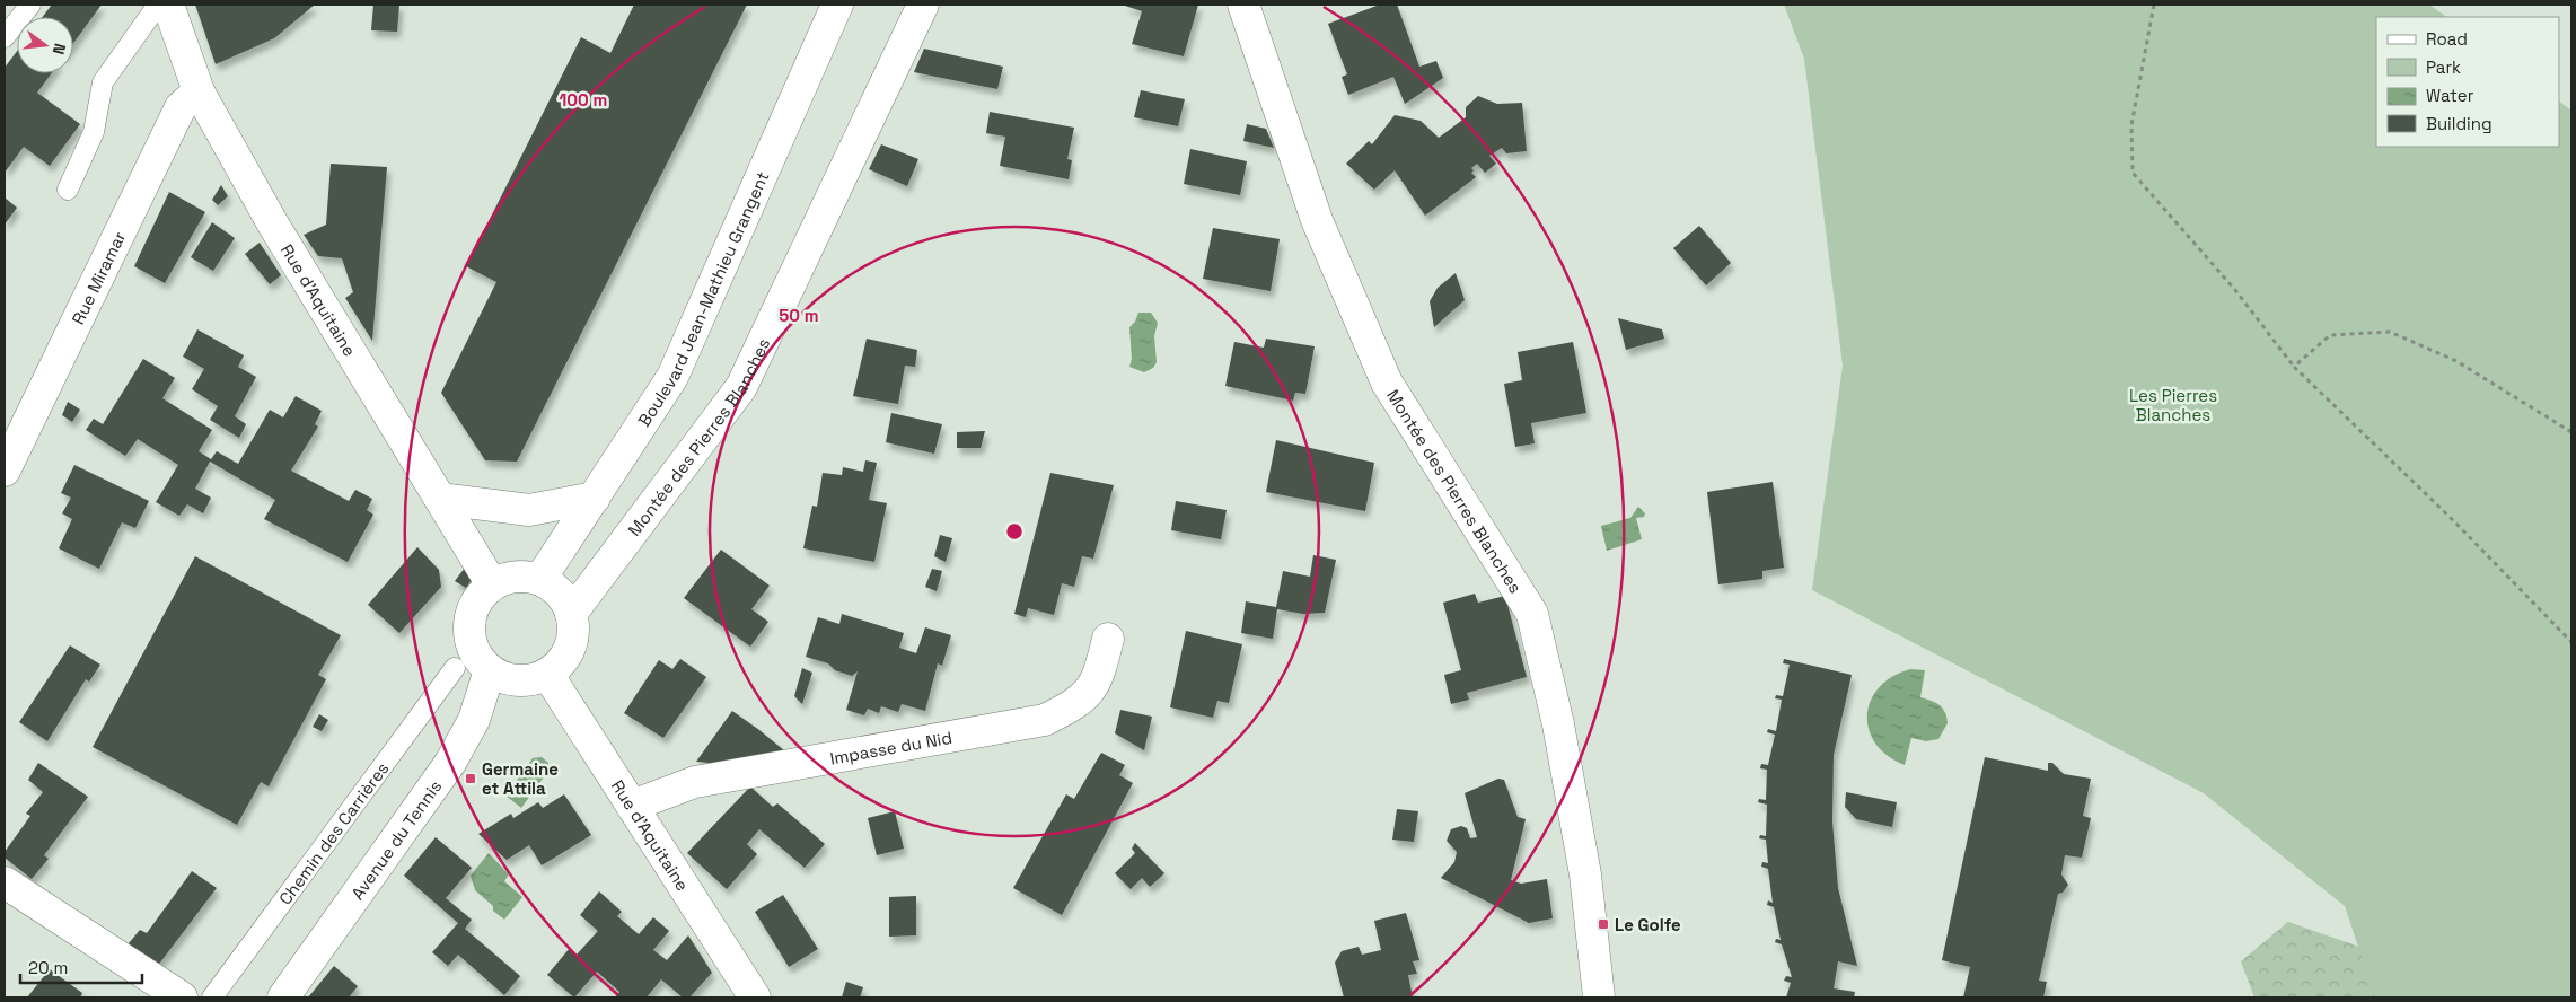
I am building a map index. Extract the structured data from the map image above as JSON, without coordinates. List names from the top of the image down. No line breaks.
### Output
{"streets":{"street":["Rue Miramar","Boulevard Jean-Mathieu Grangent","Rue d'Aquitaine","Montée des Pierres Blanches","Impasse du Nid","Avenue du Tennis"],"lane":["Chemin des Carrières"]},"crossings":[["Rue Miramar","Rue d'Aquitaine"],["Boulevard Jean-Mathieu Grangent","Rue d'Aquitaine"],["Boulevard Jean-Mathieu Grangent","Montée des Pierres Blanches"],["Boulevard Jean-Mathieu Grangent","Avenue du Tennis"],["Rue d'Aquitaine","Montée des Pierres Blanches"],["Rue d'Aquitaine","Impasse du Nid"],["Rue d'Aquitaine","Avenue du Tennis"],["Montée des Pierres Blanches","Avenue du Tennis"]],"parks":["Les Pierres Blanches"],"places":{"transit":["Germaine et Attila","Le Golfe"]},"legend":["Road","Park","Water","Building"],"scale_bar":"20 m","north":"right","rings":["100 m","50 m"]}
